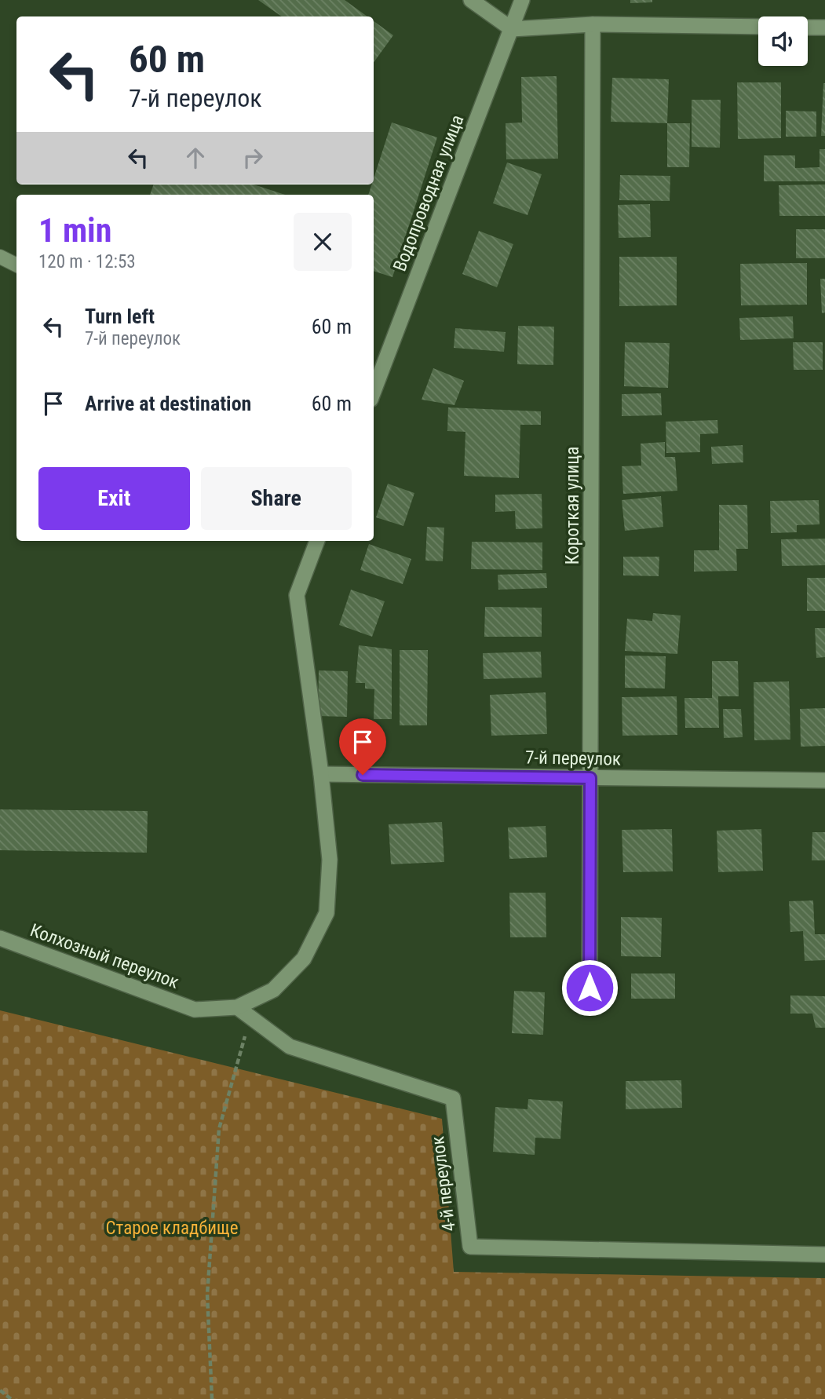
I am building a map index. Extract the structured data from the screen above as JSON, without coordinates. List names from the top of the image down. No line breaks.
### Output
{"streets":{"street":["Водопроводная улица","Короткая улица","7-й переулок","Колхозный переулок","4-й переулок"]},"crossings":[["Короткая улица","7-й переулок"],["Колхозный переулок","4-й переулок"]],"parks":["Старое кладбище"],"page":{"turn":["60 m","7-й переулок"],"heading":["1 min","120 m · 12:53"],"list":[{"name":"Turn left","note":"7-й переулок","value":"60 m"},{"name":"Arrive at destination","value":"60 m"}],"buttons":["Exit","Share"]}}
